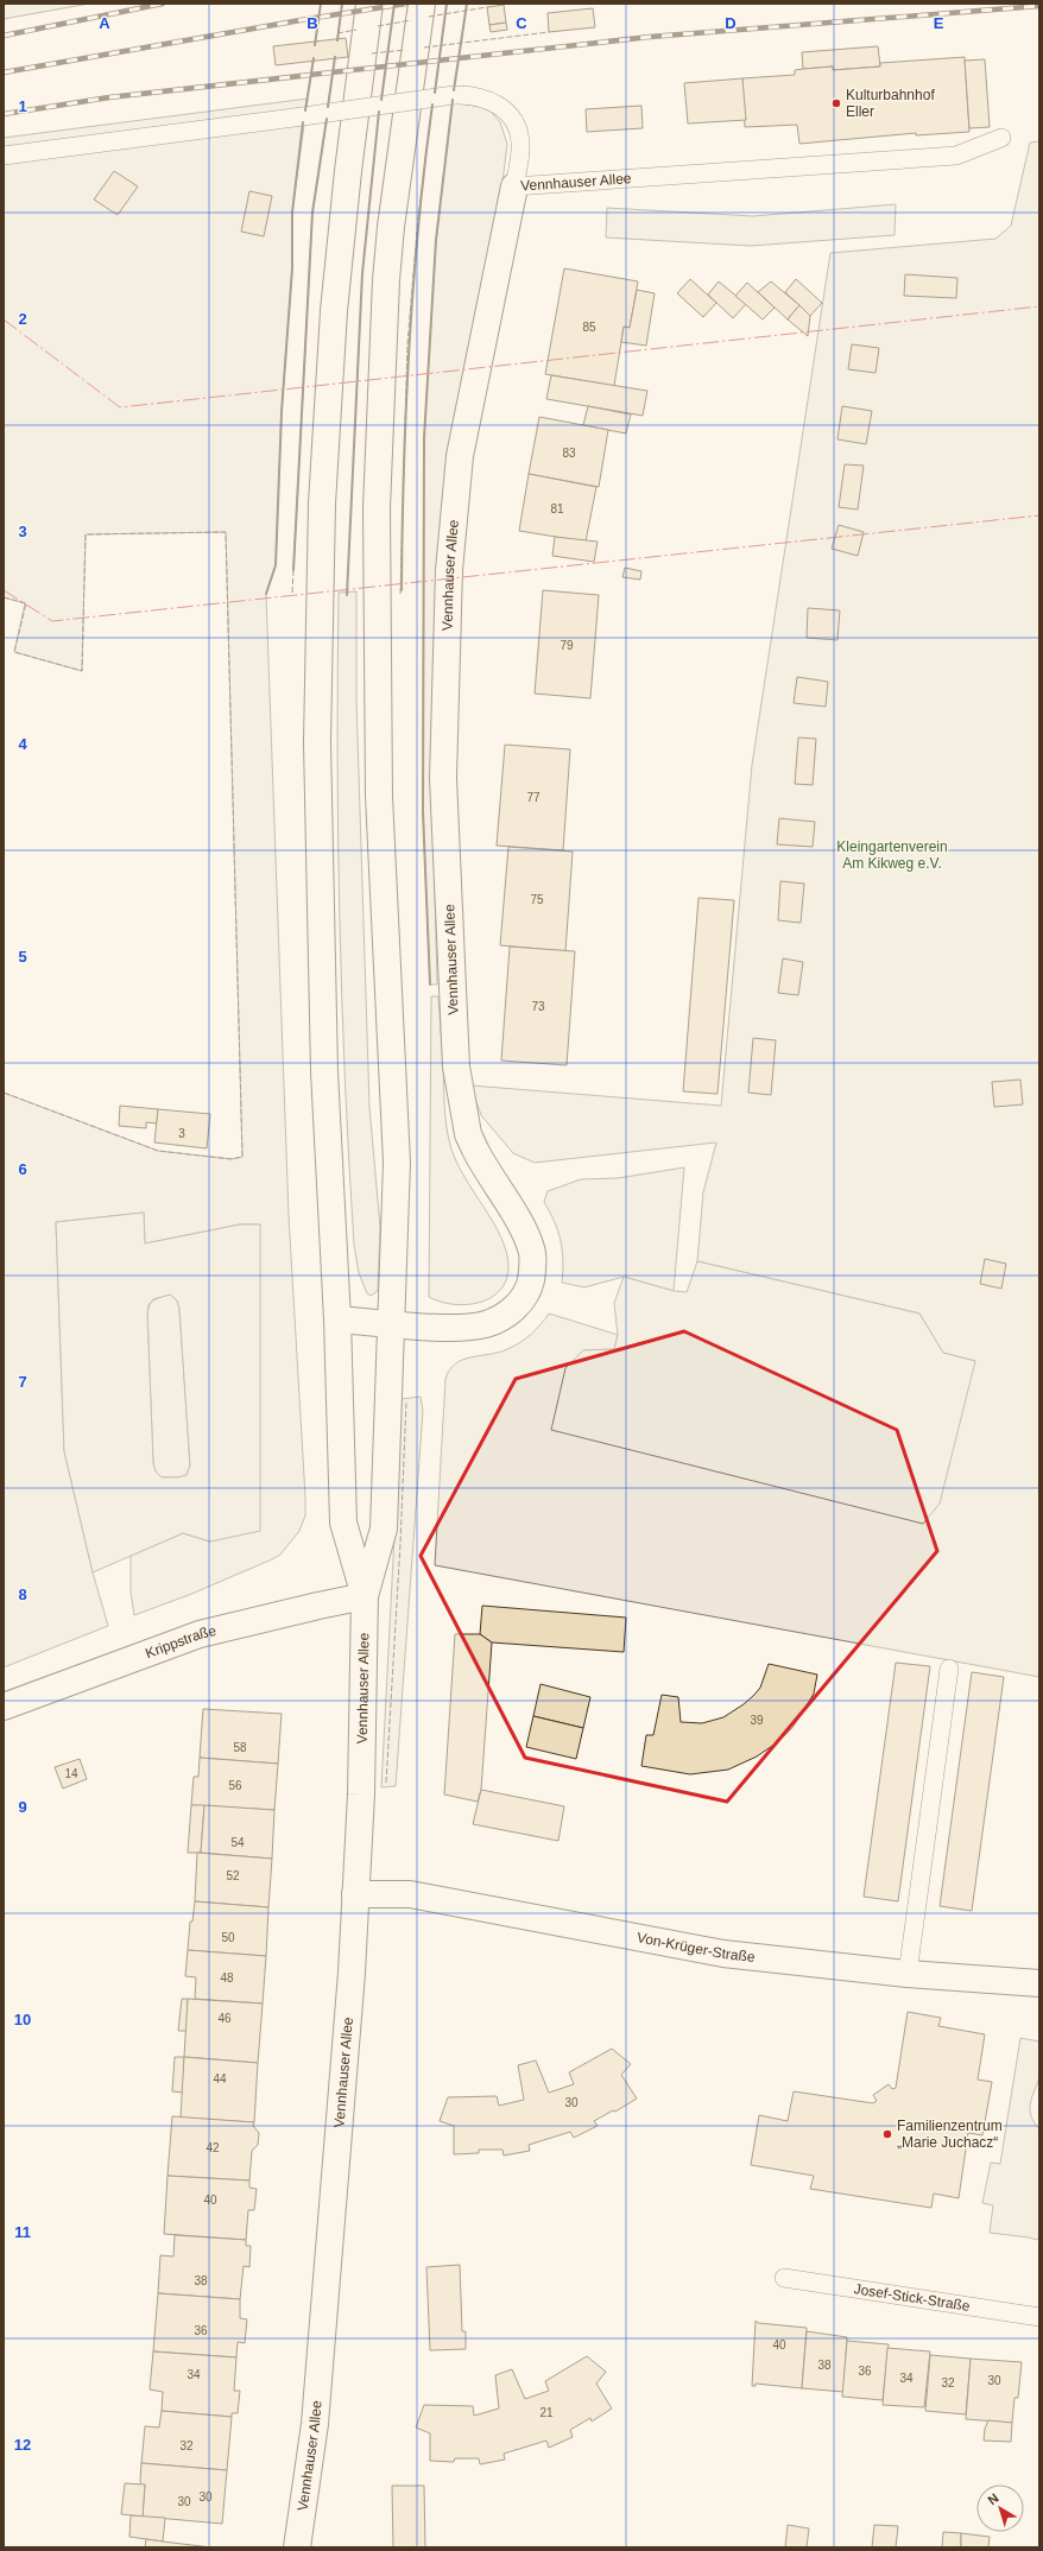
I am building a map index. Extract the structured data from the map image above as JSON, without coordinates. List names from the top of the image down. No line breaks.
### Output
{"streets":{"main road":["Vennhauser Allee","Krippstraße","Von-Krüger-Straße"],"lane":["Josef-Stick-Straße"]},"crossings":[["Vennhauser Allee","Krippstraße"],["Vennhauser Allee","Von-Krüger-Straße"]],"parks":["Kleingartenverein Am Kikweg e.V."],"places":["Kulturbahnhof Eller","Familienzentrum „Marie Juchacz“"],"house_numbers":["85","83","81","79","77","75","73","3","39","58","14","56","54","52","50","48","46","44","30","42","40","38","36","40","38","36","34","34","30","32","21","32","30","30"],"north":"top left","grid":{"columns":["A","B","C","D","E"],"rows":["1","2","3","4","5","6","7","8","9","10","11","12"]}}
